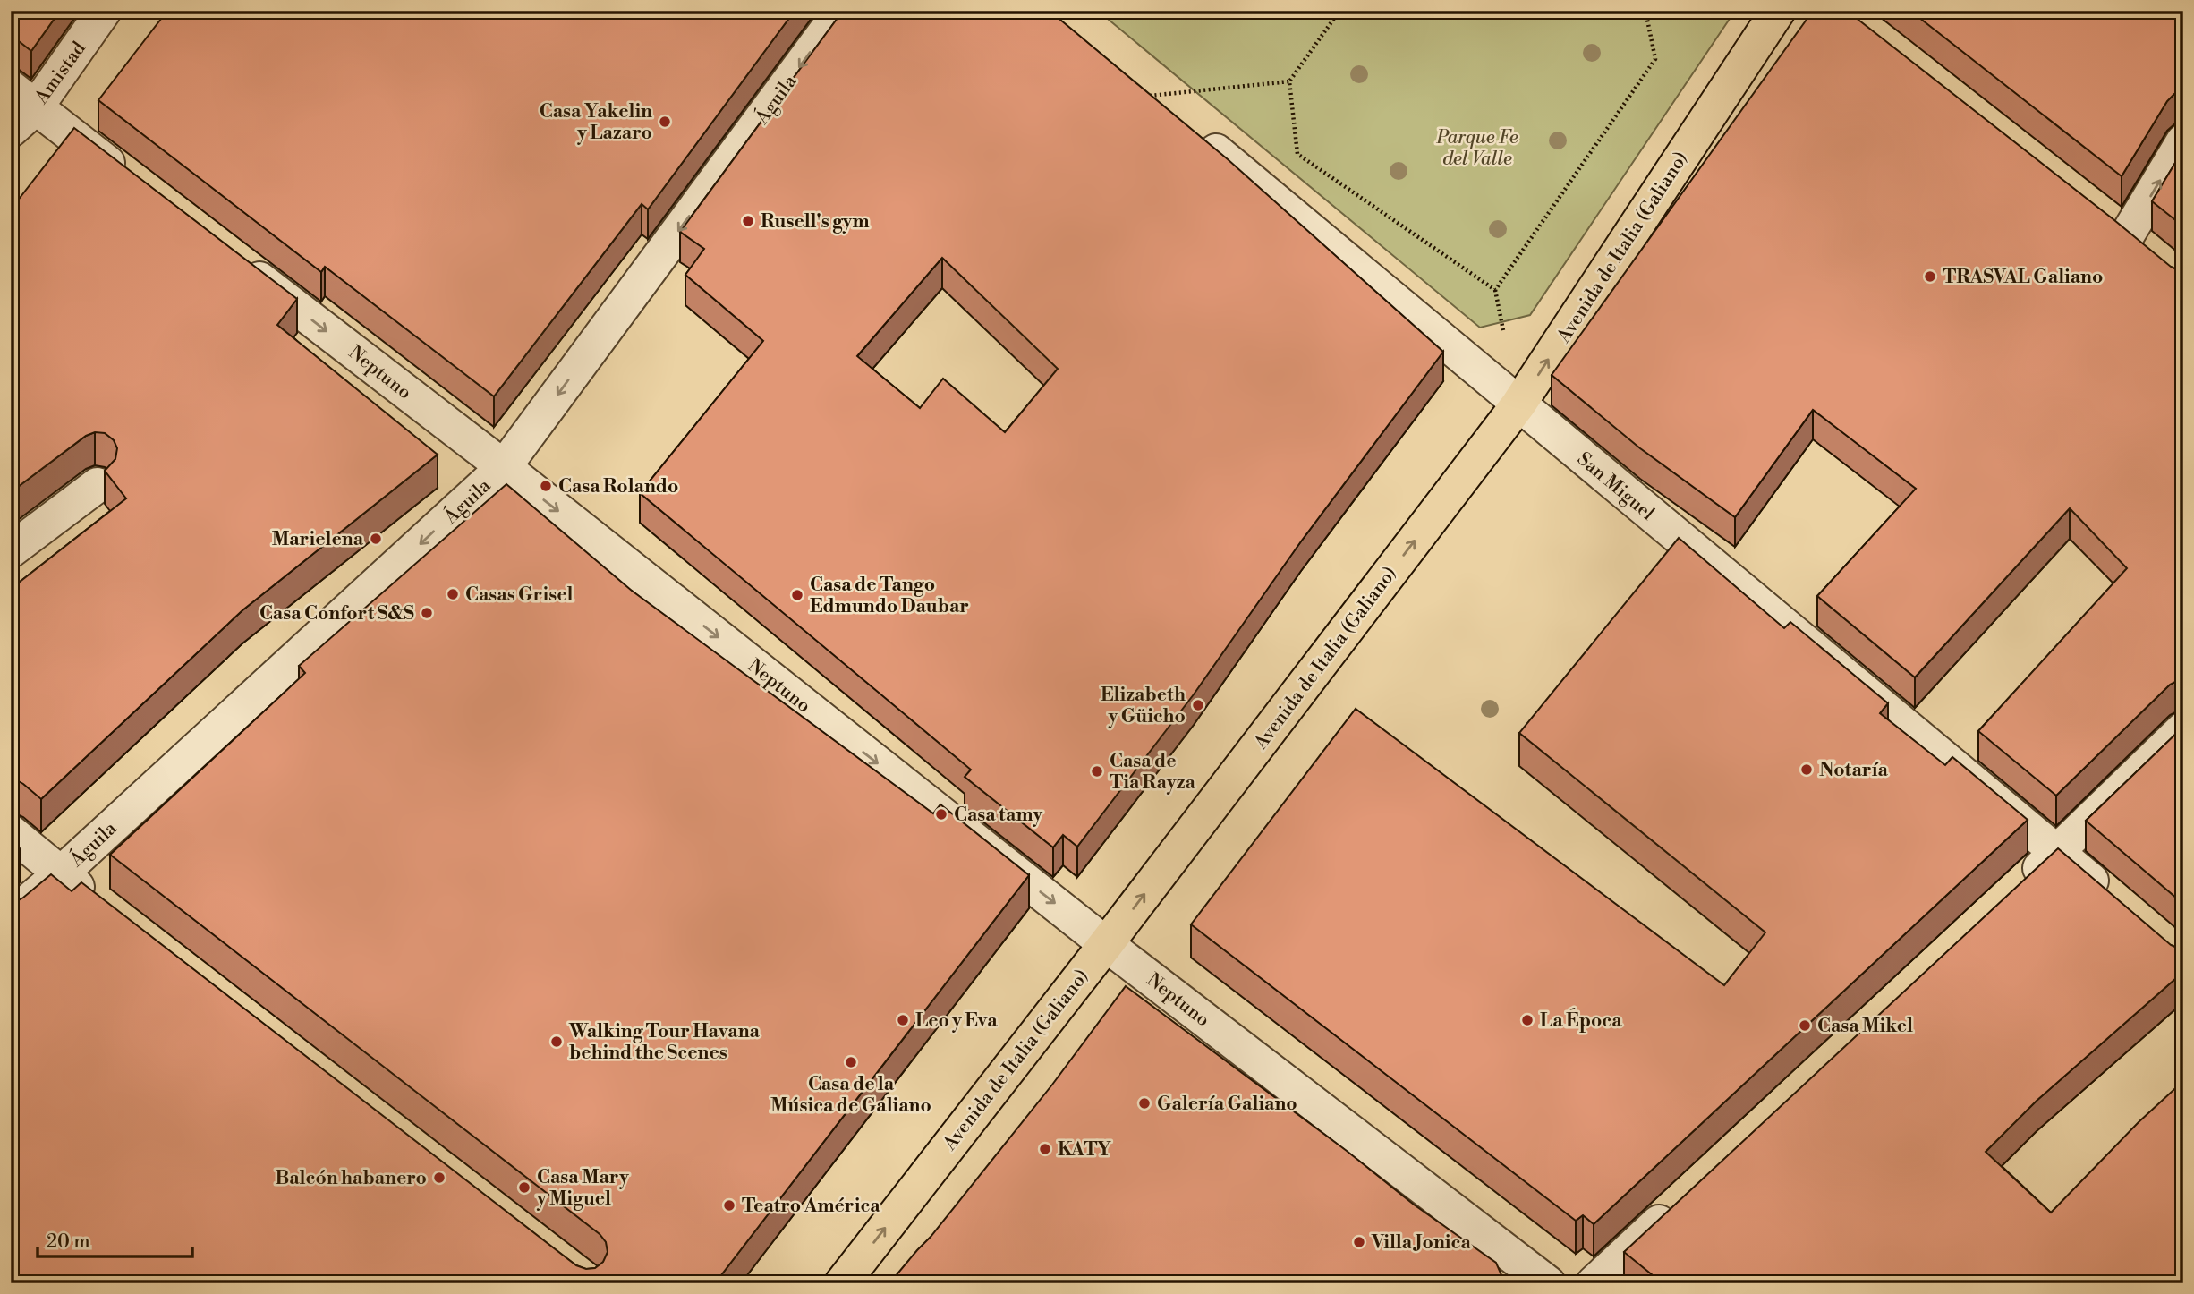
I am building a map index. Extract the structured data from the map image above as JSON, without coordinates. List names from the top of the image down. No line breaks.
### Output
{"streets":{"main road":["Avenida de Italia (Galiano)"],"street":["Amistad","Águila","Neptuno","San Miguel"]},"crossings":[["Águila","Neptuno"],["Avenida de Italia (Galiano)","Neptuno"],["Avenida de Italia (Galiano)","San Miguel"]],"one_way":["Águila","Avenida de Italia (Galiano)","Neptuno"],"parks":["Parque Fe del Valle"],"places":["Casa Yakelin y Lazaro","Rusell's gym","TRASVAL Galiano","Casa Rolando","Marielena","Casas Grisel","Casa de Tango Edmundo Daubar","Casa Confort S&S","Elizabeth y Güicho","Notaría","Casa de Tia Rayza","Casa tamy","Leo y Eva","La Época","Casa Mikel","Walking Tour Havana behind the Scenes","Casa de la Música de Galiano","Galería Galiano","KATY","Balcón habanero","Casa Mary y Miguel","Teatro América","Villa Jonica"],"scale_bar":"20 m"}
